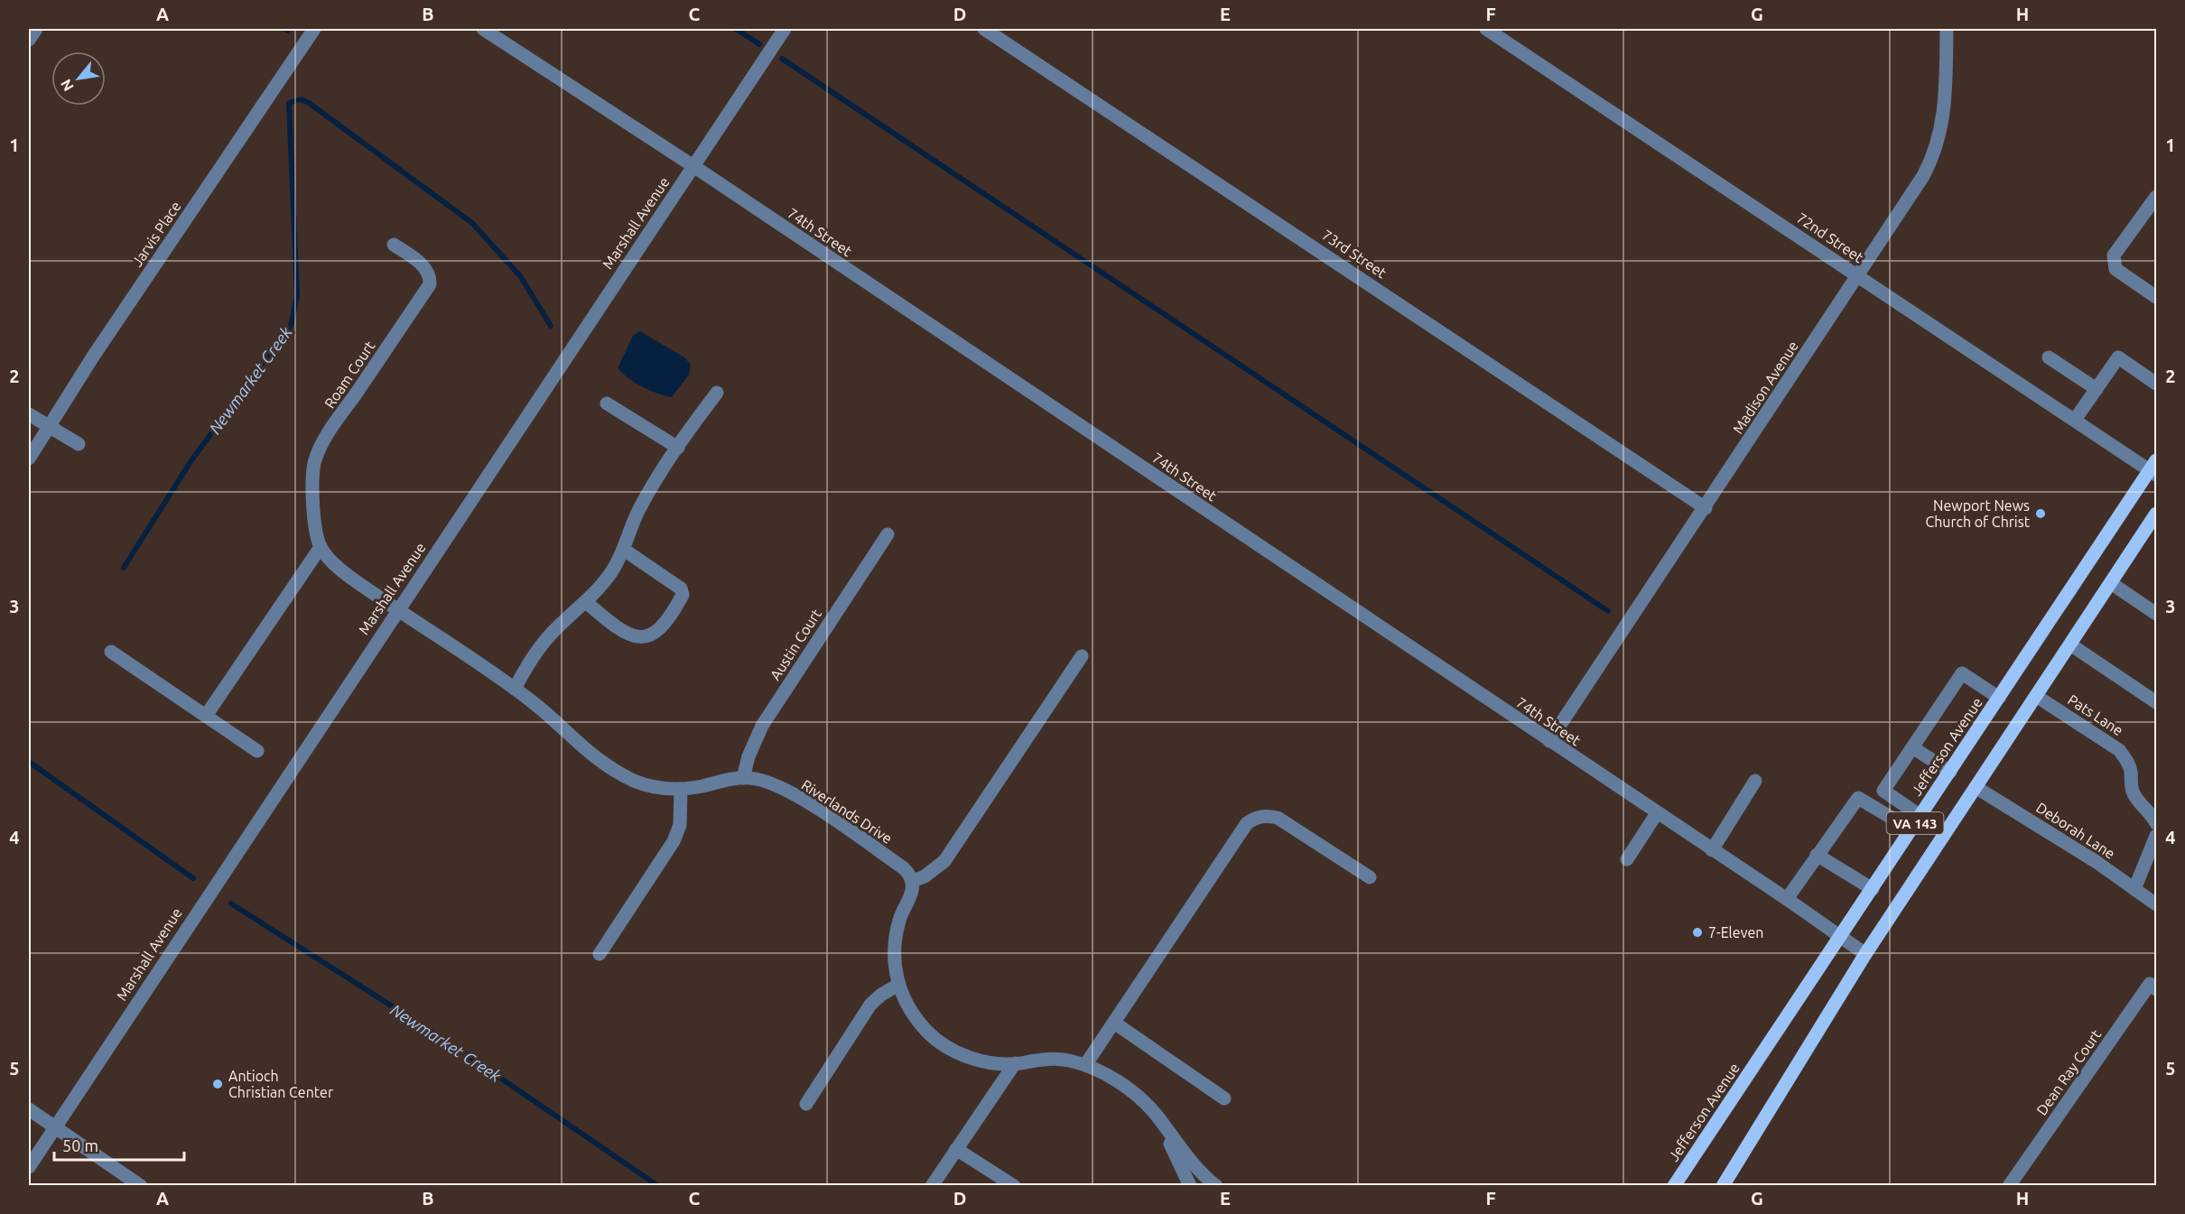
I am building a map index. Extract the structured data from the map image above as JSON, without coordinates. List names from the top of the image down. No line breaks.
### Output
{"streets":{"main road":["Jefferson Avenue","VA 143"],"street":["Marshall Avenue","74th Street","Jarvis Place","72nd Street","73rd Street","Roam Court","Madison Avenue","Austin Court","Pats Lane","Riverlands Drive","Deborah Lane","Dean Ray Court"]},"crossings":[["Marshall Avenue","74th Street"],["Marshall Avenue","Riverlands Drive"],["74th Street","Madison Avenue"],["74th Street","Jefferson Avenue"],["74th Street","VA 143"],["72nd Street","Madison Avenue"],["72nd Street","Jefferson Avenue"],["73rd Street","Madison Avenue"],["Austin Court","Riverlands Drive"],["Pats Lane","VA 143"],["VA 143","Deborah Lane"]],"water":["Newmarket Creek"],"places":["Newport News Church of Christ","7-Eleven","Antioch Christian Center"],"scale_bar":"50 m","north":"bottom left","grid":{"columns":["A","B","C","D","E","F","G","H"],"rows":["1","2","3","4","5"]}}
